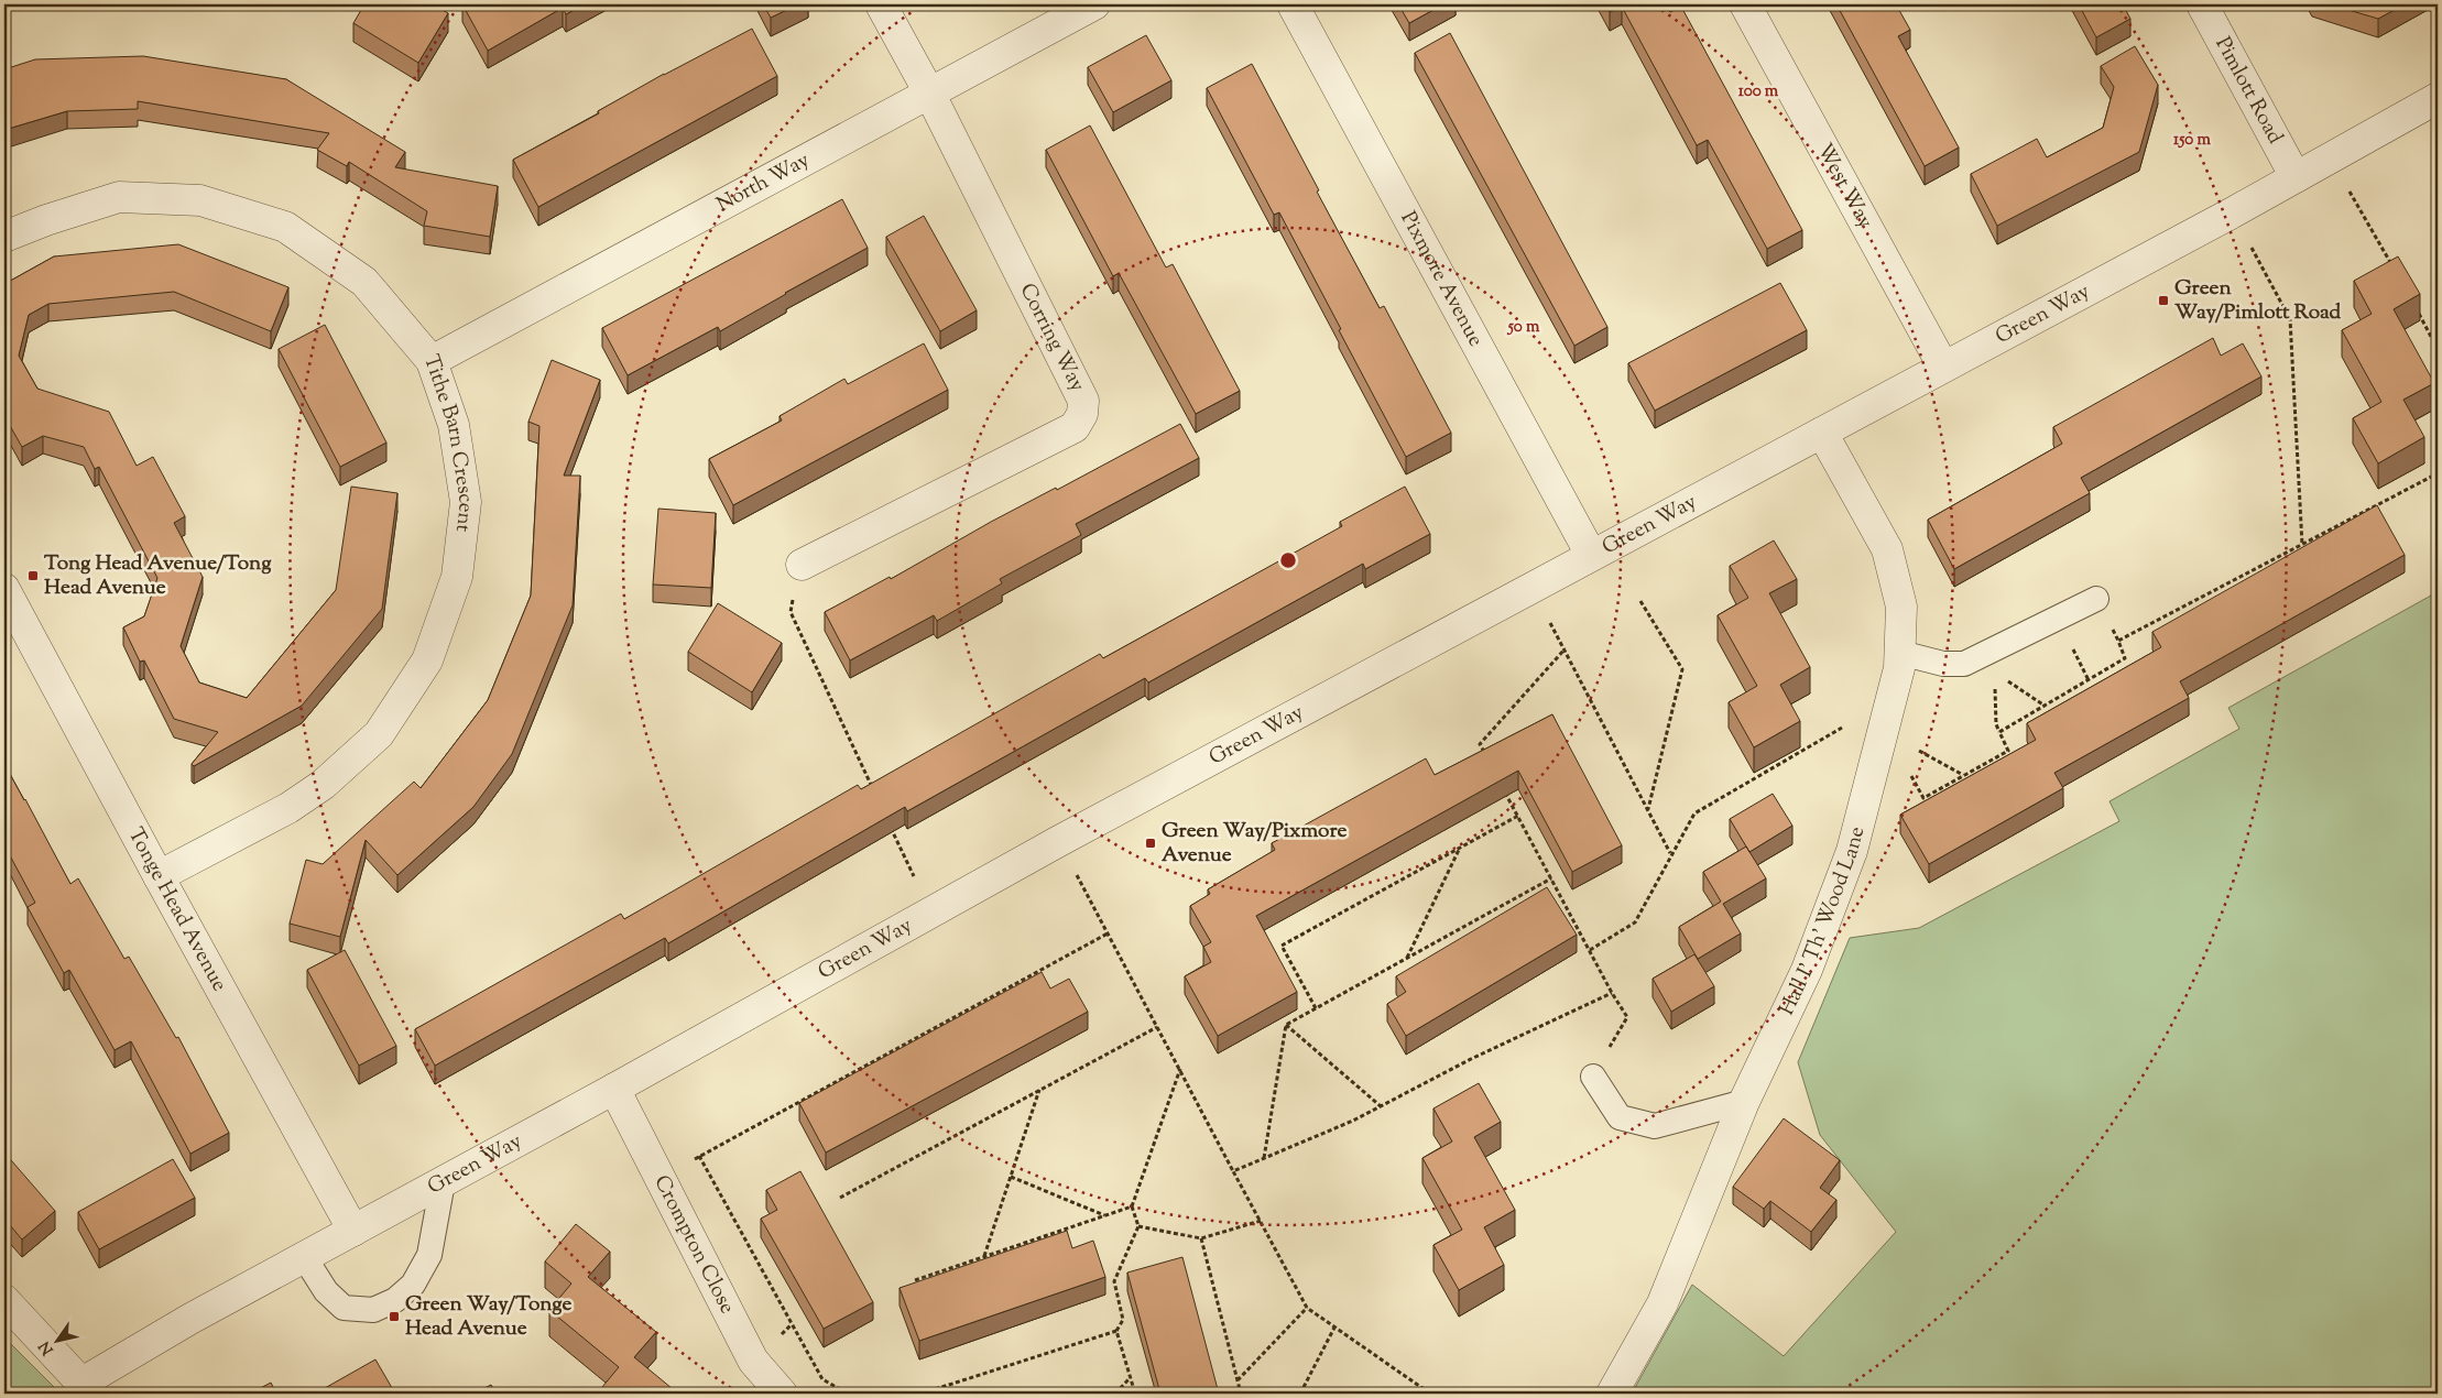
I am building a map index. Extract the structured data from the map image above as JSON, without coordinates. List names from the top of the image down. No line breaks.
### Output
{"streets":{"street":["Pimlott Road","North Way","West Way","Pixmore Avenue","Green Way","Corring Way","Tithe Barn Crescent","Tonge Head Avenue","Hall I' Th' Wood Lane","Crompton Close"]},"crossings":[["Pimlott Road","Green Way"],["North Way","Corring Way"],["North Way","Tithe Barn Crescent"],["West Way","Green Way"],["Pixmore Avenue","Green Way"],["Green Way","Tonge Head Avenue"],["Green Way","Hall I' Th' Wood Lane"],["Green Way","Crompton Close"],["Tithe Barn Crescent","Tonge Head Avenue"]],"places":{"transit":["Green Way/Pimlott Road","Tong Head Avenue/Tong Head Avenue","Green Way/Pixmore Avenue","Green Way/Tonge Head Avenue"]},"north":"bottom left","rings":["100 m","150 m","50 m"]}
